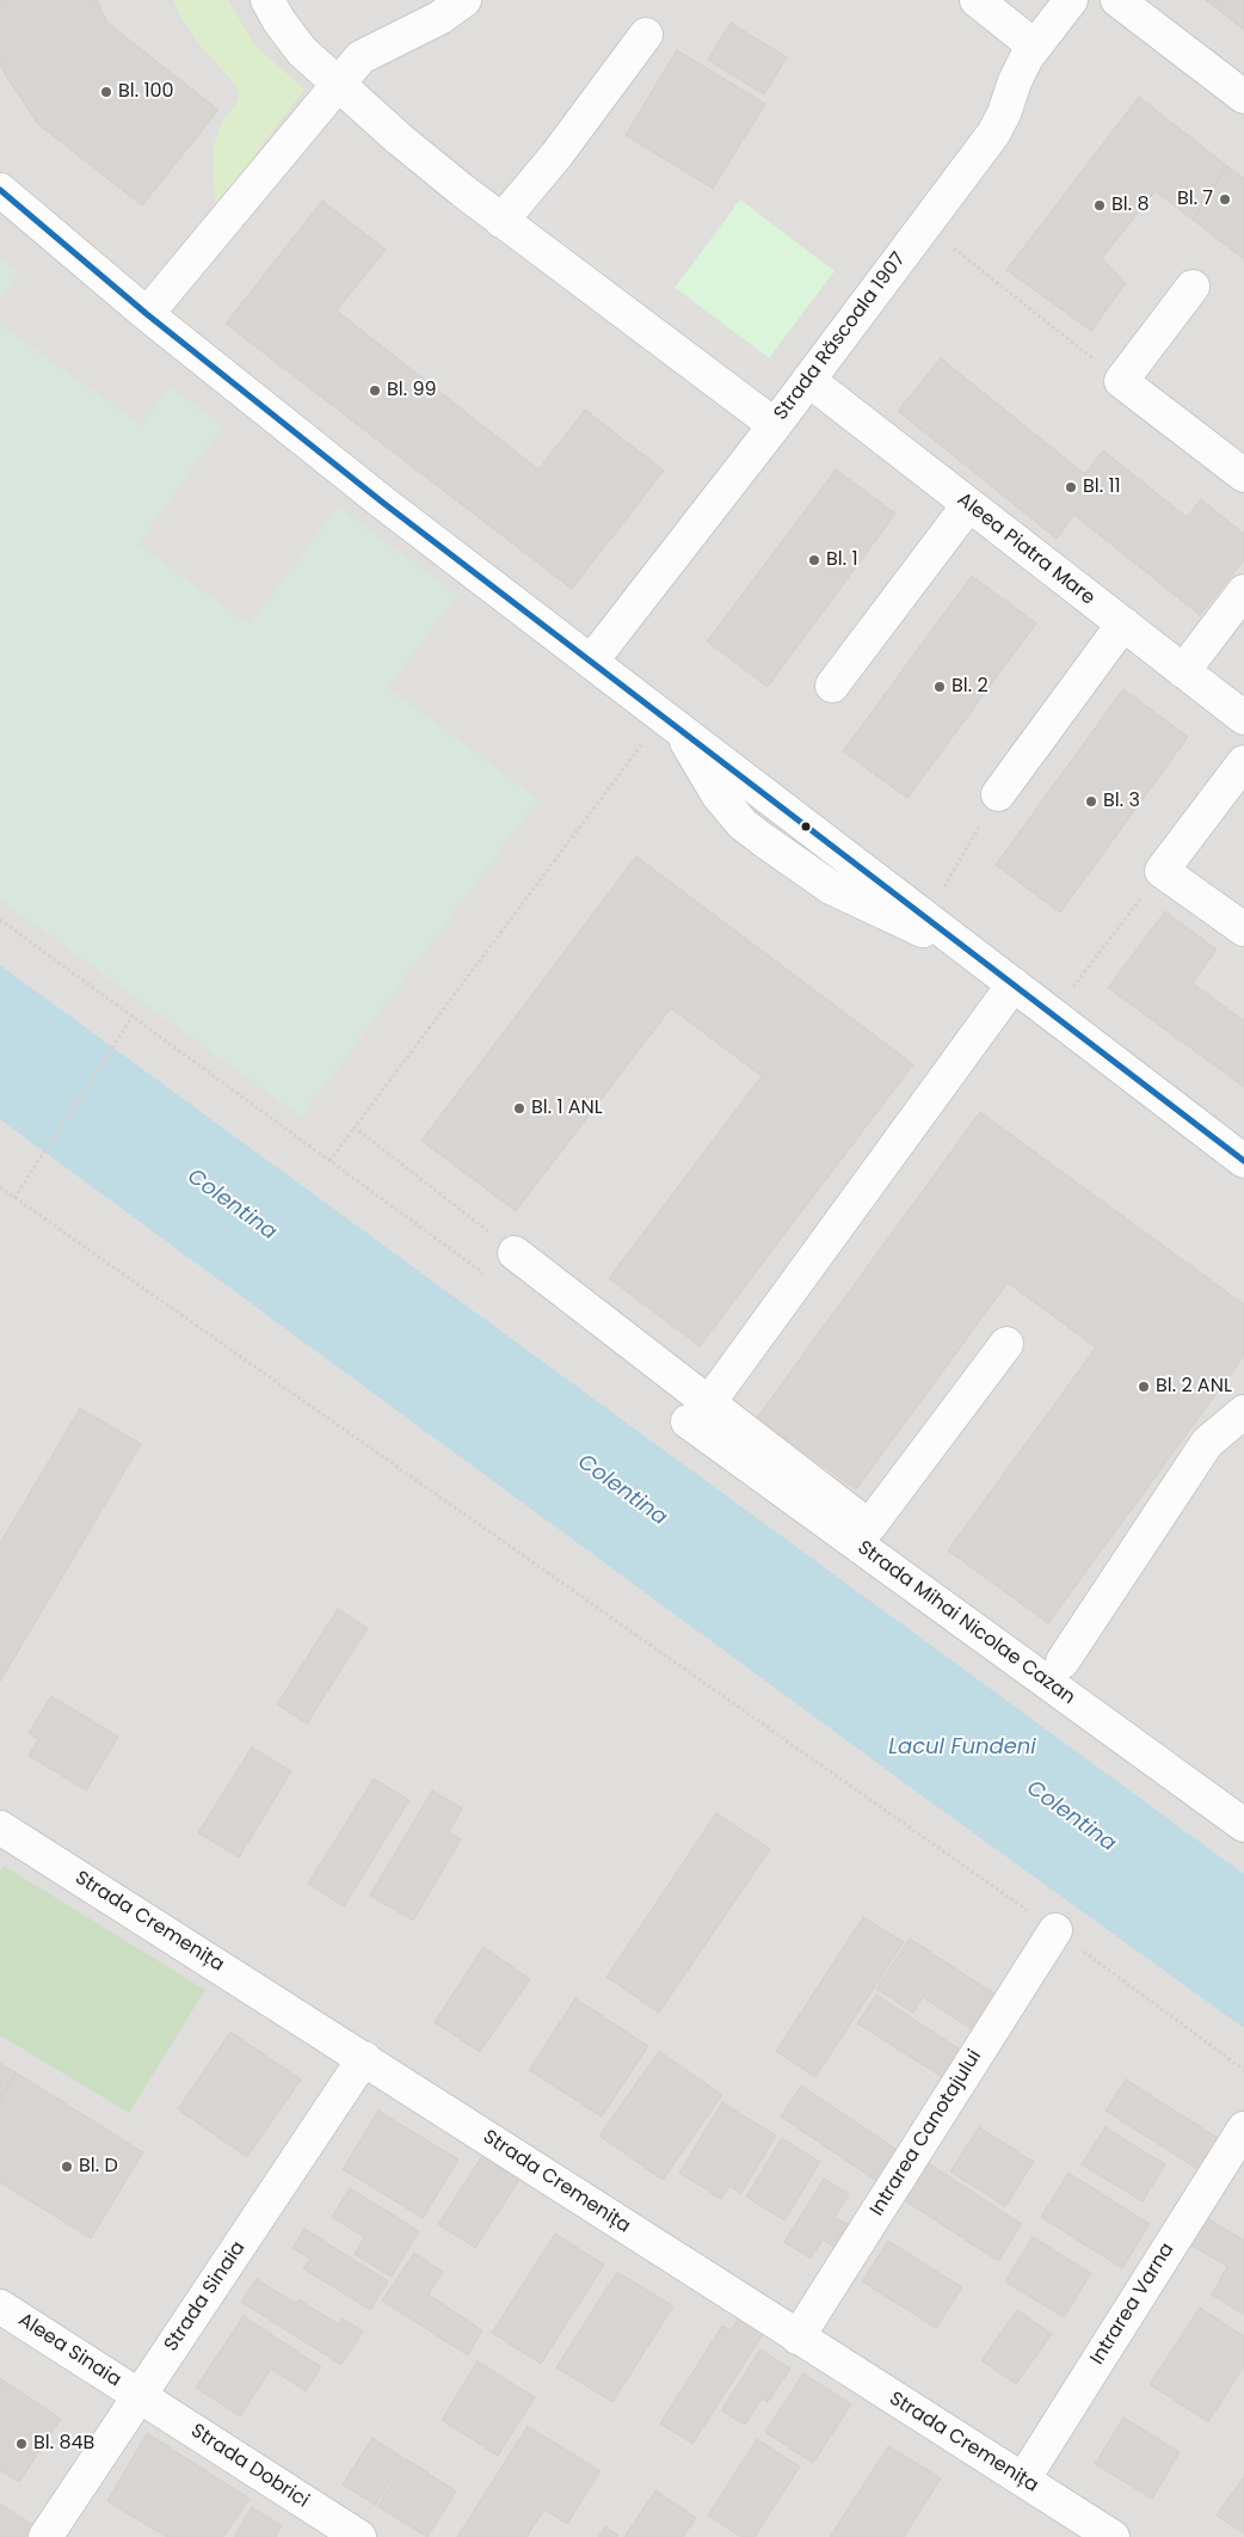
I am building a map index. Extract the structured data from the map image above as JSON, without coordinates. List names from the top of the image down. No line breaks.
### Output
{"streets":{"street":["Strada Răscoala 1907","Aleea Piatra Mare","Strada Mihai Nicolae Cazan","Strada Cremenița","Intrarea Canotajului","Strada Sinaia","Intrarea Varna","Aleea Sinaia","Strada Dobrici"]},"crossings":[["Strada Răscoala 1907","Aleea Piatra Mare"],["Strada Cremenița","Intrarea Canotajului"],["Strada Cremenița","Strada Sinaia"],["Strada Cremenița","Intrarea Varna"],["Strada Sinaia","Aleea Sinaia"],["Strada Sinaia","Strada Dobrici"],["Aleea Sinaia","Strada Dobrici"]],"water":["Colentina","Lacul Fundeni"],"places":["Bl. 100","Bl. 7","Bl. 8","Bl. 99","Bl. 11","Bl. 1","Bl. 2","Bl. 3","Bl. 1 ANL","Bl. 2 ANL","Bl. D","Bl. 84B"]}
